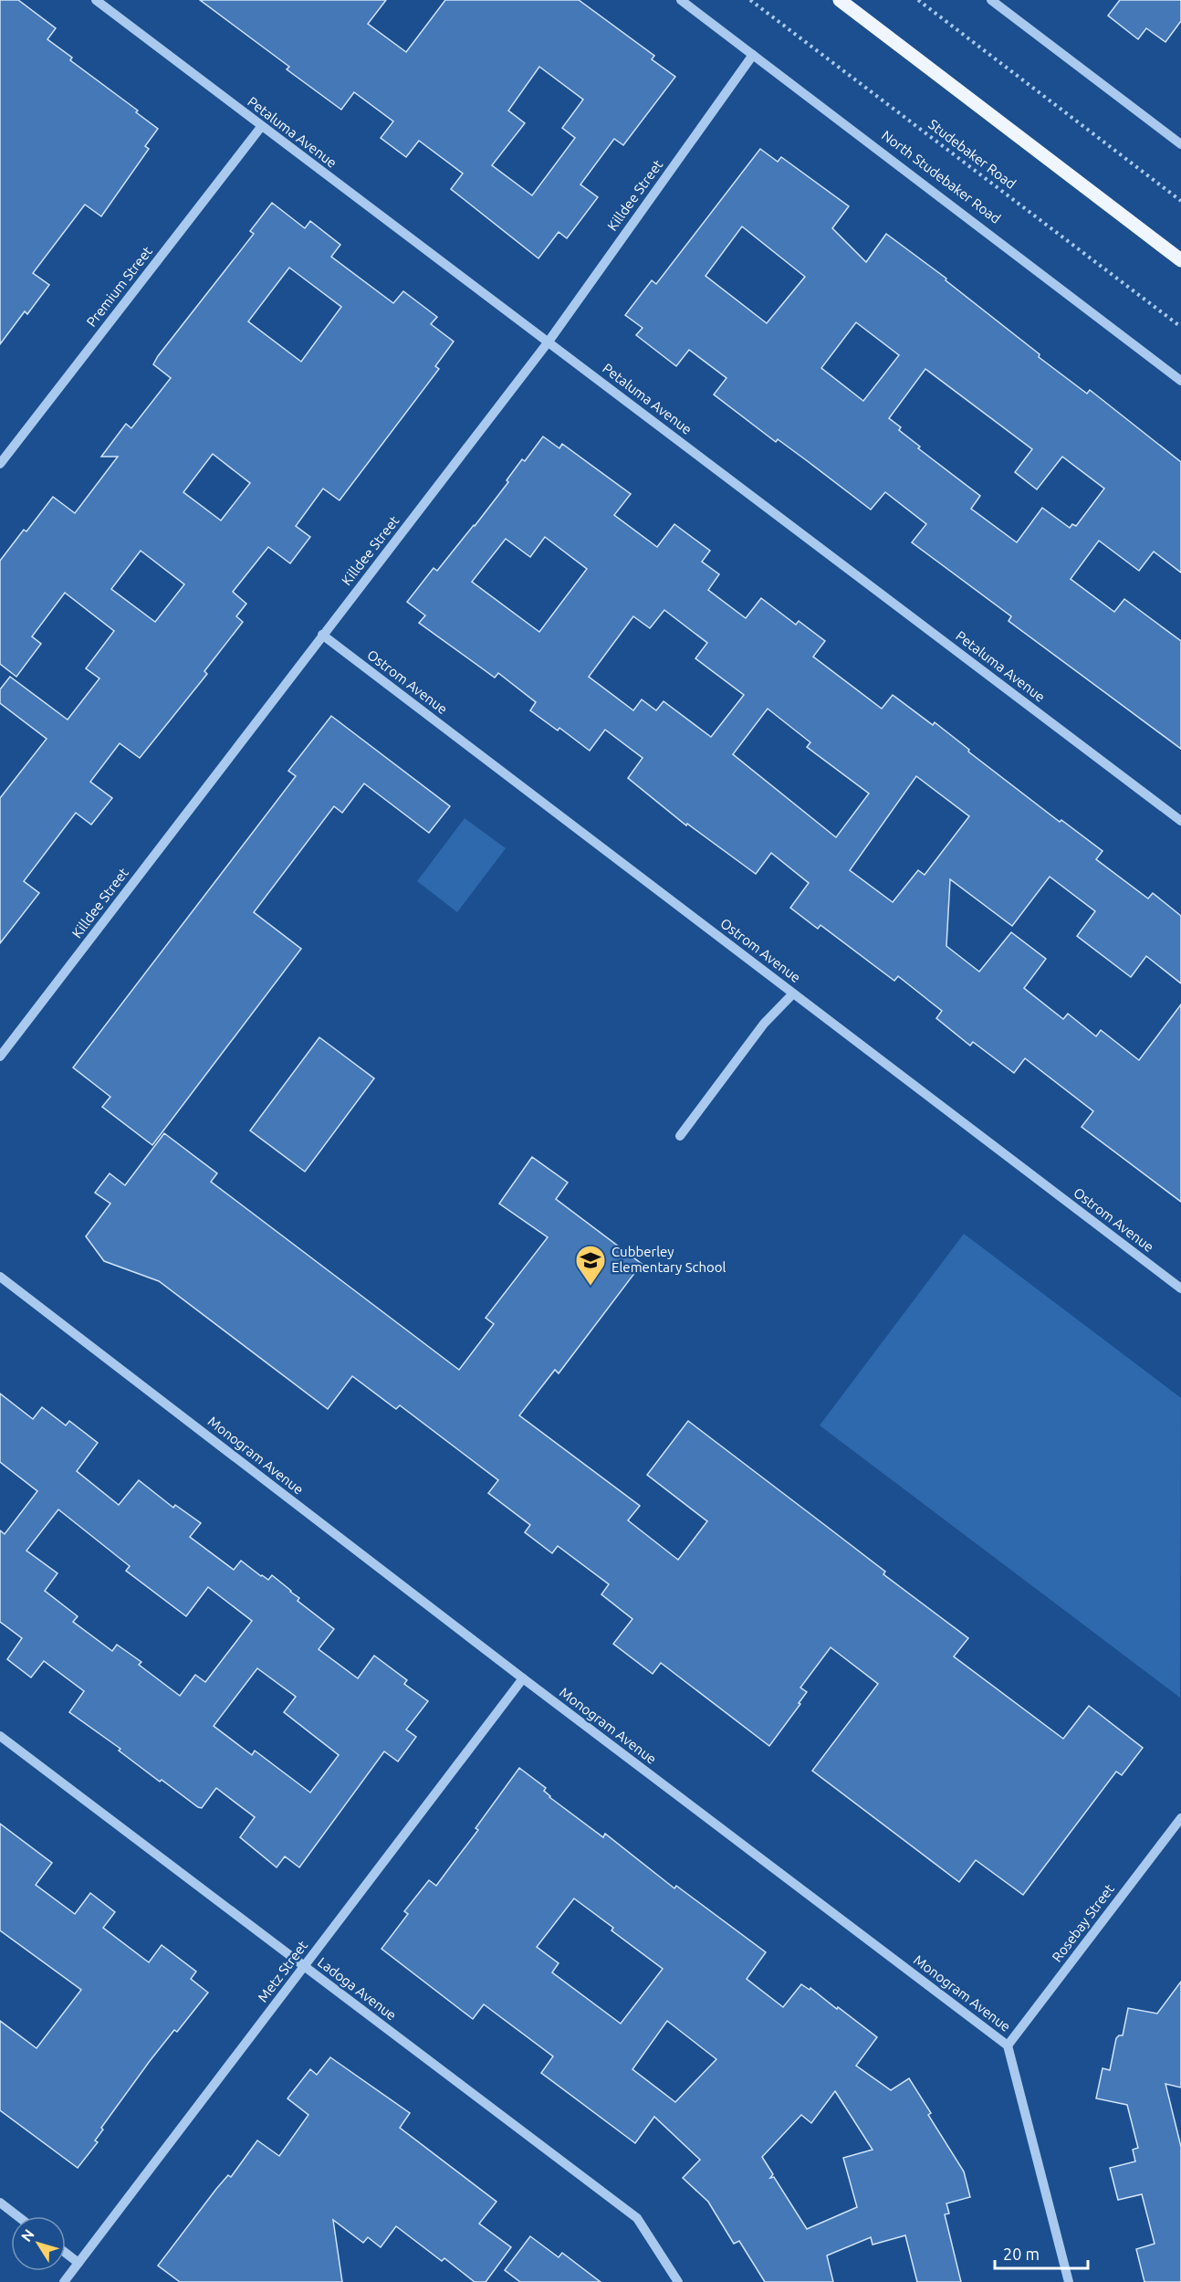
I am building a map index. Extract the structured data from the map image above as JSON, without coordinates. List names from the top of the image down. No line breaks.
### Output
{"streets":{"street":["Petaluma Avenue","North Studebaker Road","Killdee Street","Premium Street","Ostrom Avenue","Monogram Avenue","Rosebay Street","Metz Street","Ladoga Avenue"],"path":["Studebaker Road"]},"crossings":[["Petaluma Avenue","Killdee Street"],["Petaluma Avenue","Premium Street"],["North Studebaker Road","Killdee Street"],["Killdee Street","Ostrom Avenue"],["Monogram Avenue","Rosebay Street"],["Monogram Avenue","Metz Street"],["Metz Street","Ladoga Avenue"]],"places":{"school or university":["Cubberley Elementary School"]},"scale_bar":"20 m","north":"top left"}
